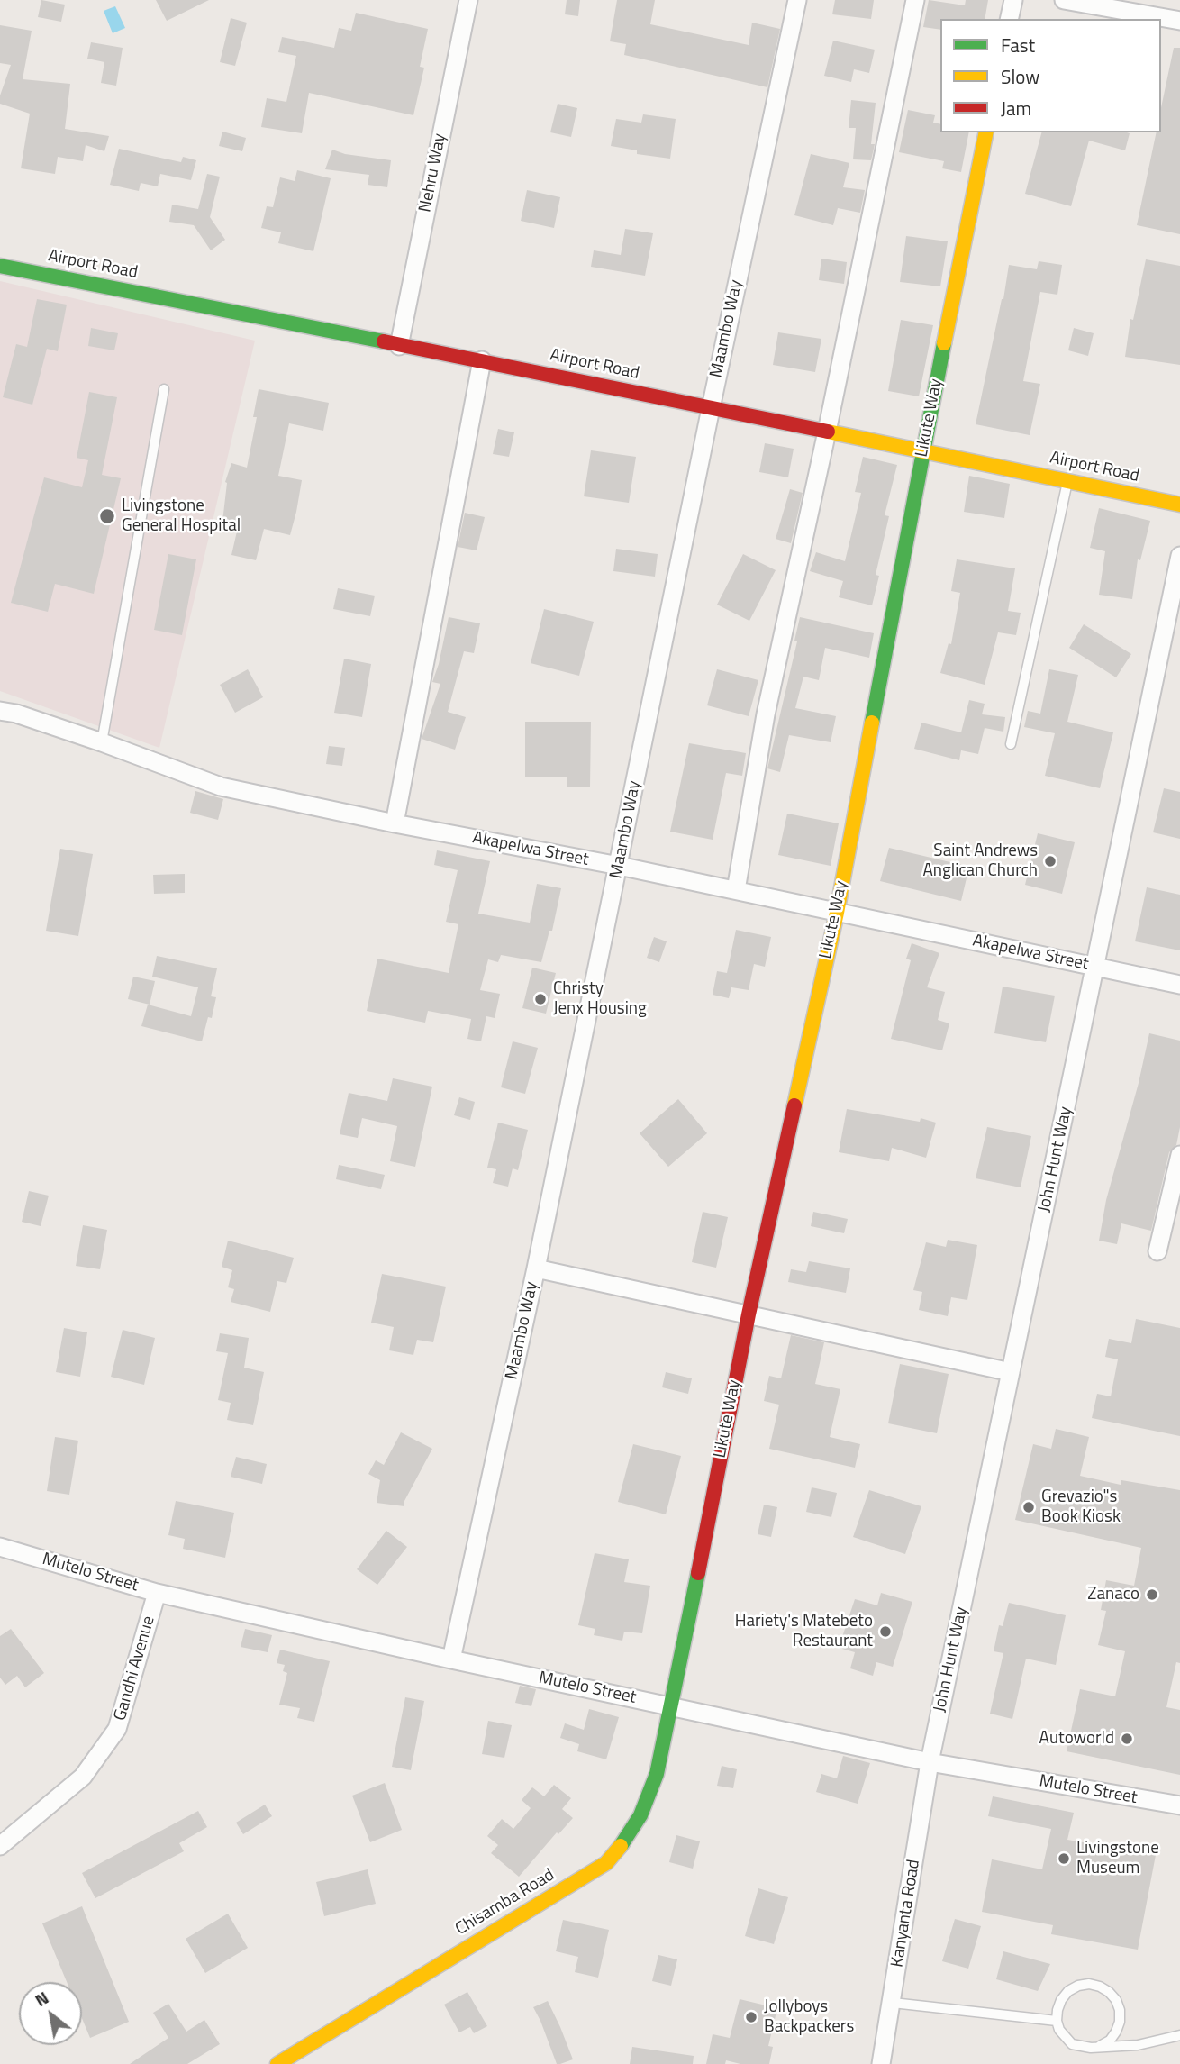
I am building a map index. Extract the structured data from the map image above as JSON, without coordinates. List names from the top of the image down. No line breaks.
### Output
{"streets":{"street":["Nehru Way","Airport Road","Maambo Way","Likute Way","Akapelwa Street","John Hunt Way","Mutelo Street","Gandhi Avenue","Chisamba Road","Kanyanta Road"]},"crossings":[["Nehru Way","Airport Road"],["Airport Road","Maambo Way"],["Airport Road","Likute Way"],["Maambo Way","Akapelwa Street"],["Maambo Way","Mutelo Street"],["Likute Way","Akapelwa Street"],["Likute Way","Mutelo Street"],["Likute Way","Chisamba Road"],["Akapelwa Street","John Hunt Way"],["John Hunt Way","Mutelo Street"],["John Hunt Way","Kanyanta Road"],["Mutelo Street","Gandhi Avenue"],["Mutelo Street","Chisamba Road"],["Mutelo Street","Kanyanta Road"]],"places":["Livingstone General Hospital","Saint Andrews Anglican Church","Christy Jenx Housing","Grevazio\"s Book Kiosk","Zanaco","Hariety's Matebeto Restaurant","Autoworld","Livingstone Museum","Jollyboys Backpackers"],"legend":["Fast","Slow","Jam"],"north":"top left"}
